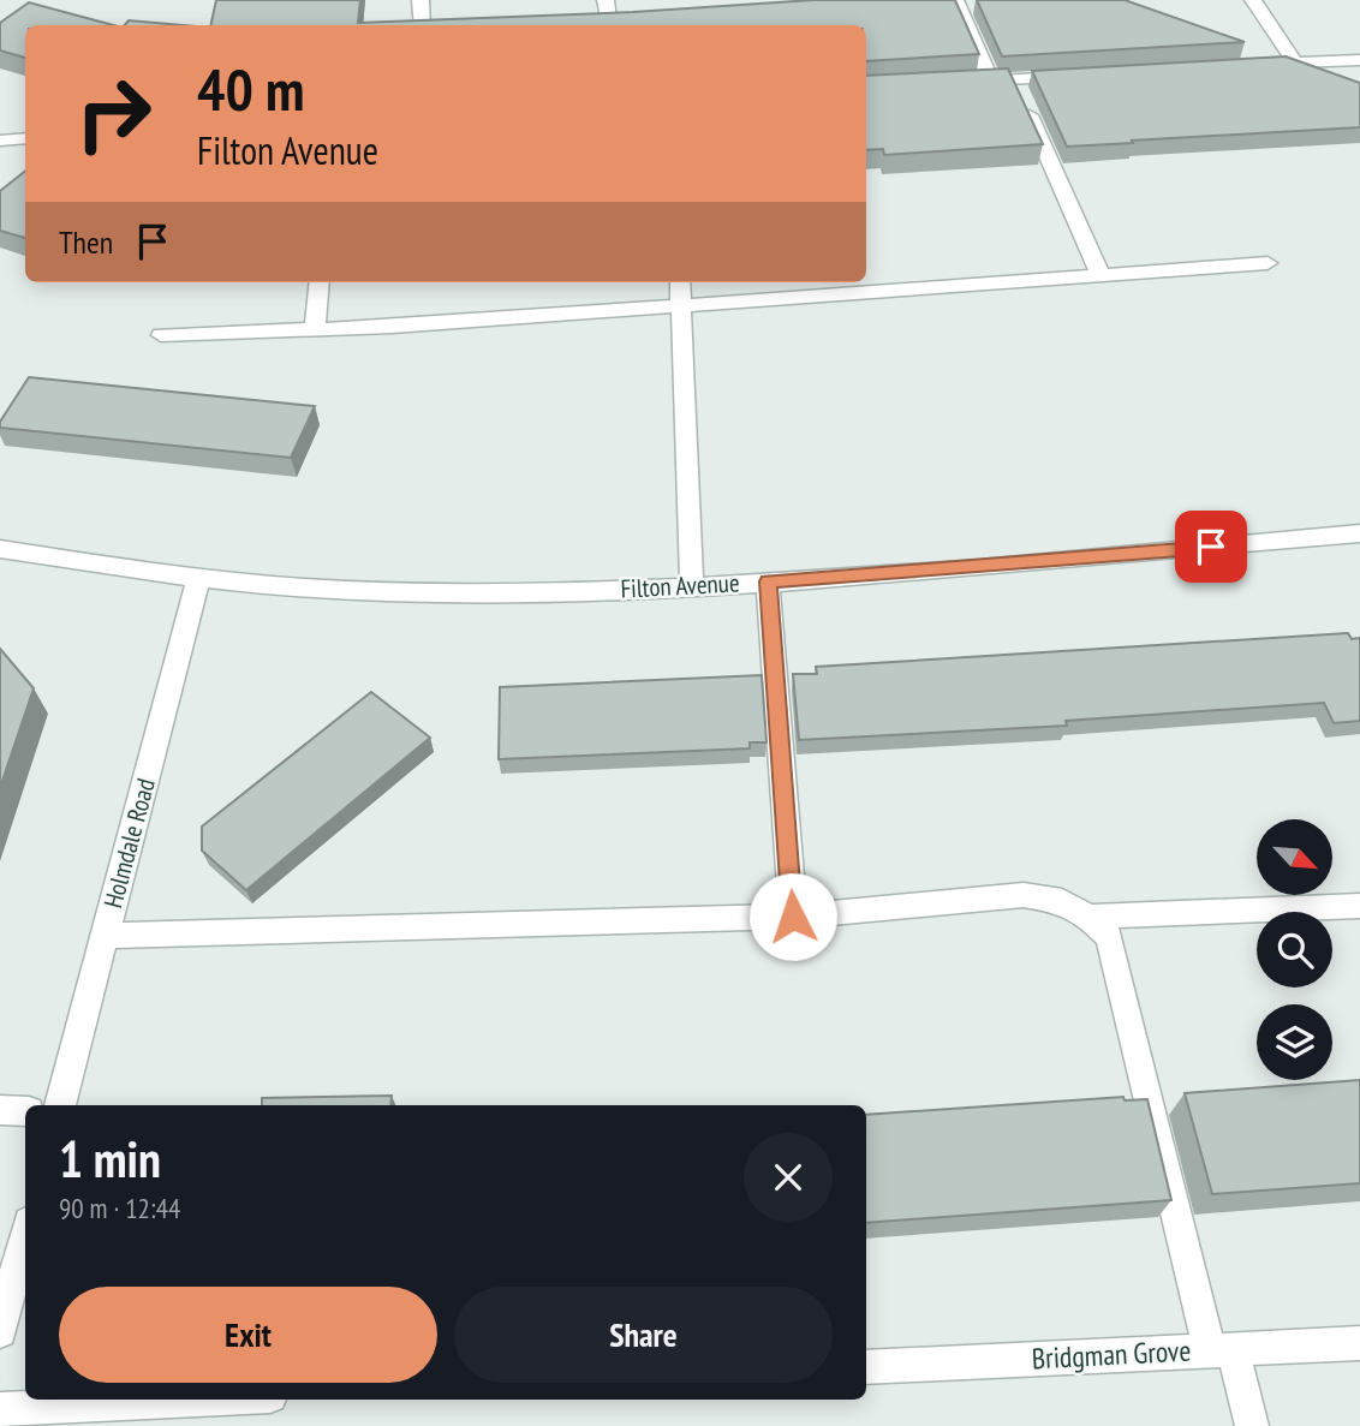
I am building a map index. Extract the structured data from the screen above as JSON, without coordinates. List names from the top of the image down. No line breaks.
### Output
{"streets":{"street":["Filton Avenue","Holmdale Road","Bridgman Grove"]},"crossings":[["Filton Avenue","Holmdale Road"]],"north":"bottom right","page":{"turn":["40 m","Filton Avenue"],"then":"Then","heading":["1 min","90 m · 12:44"],"buttons":["Exit","Share"]}}
